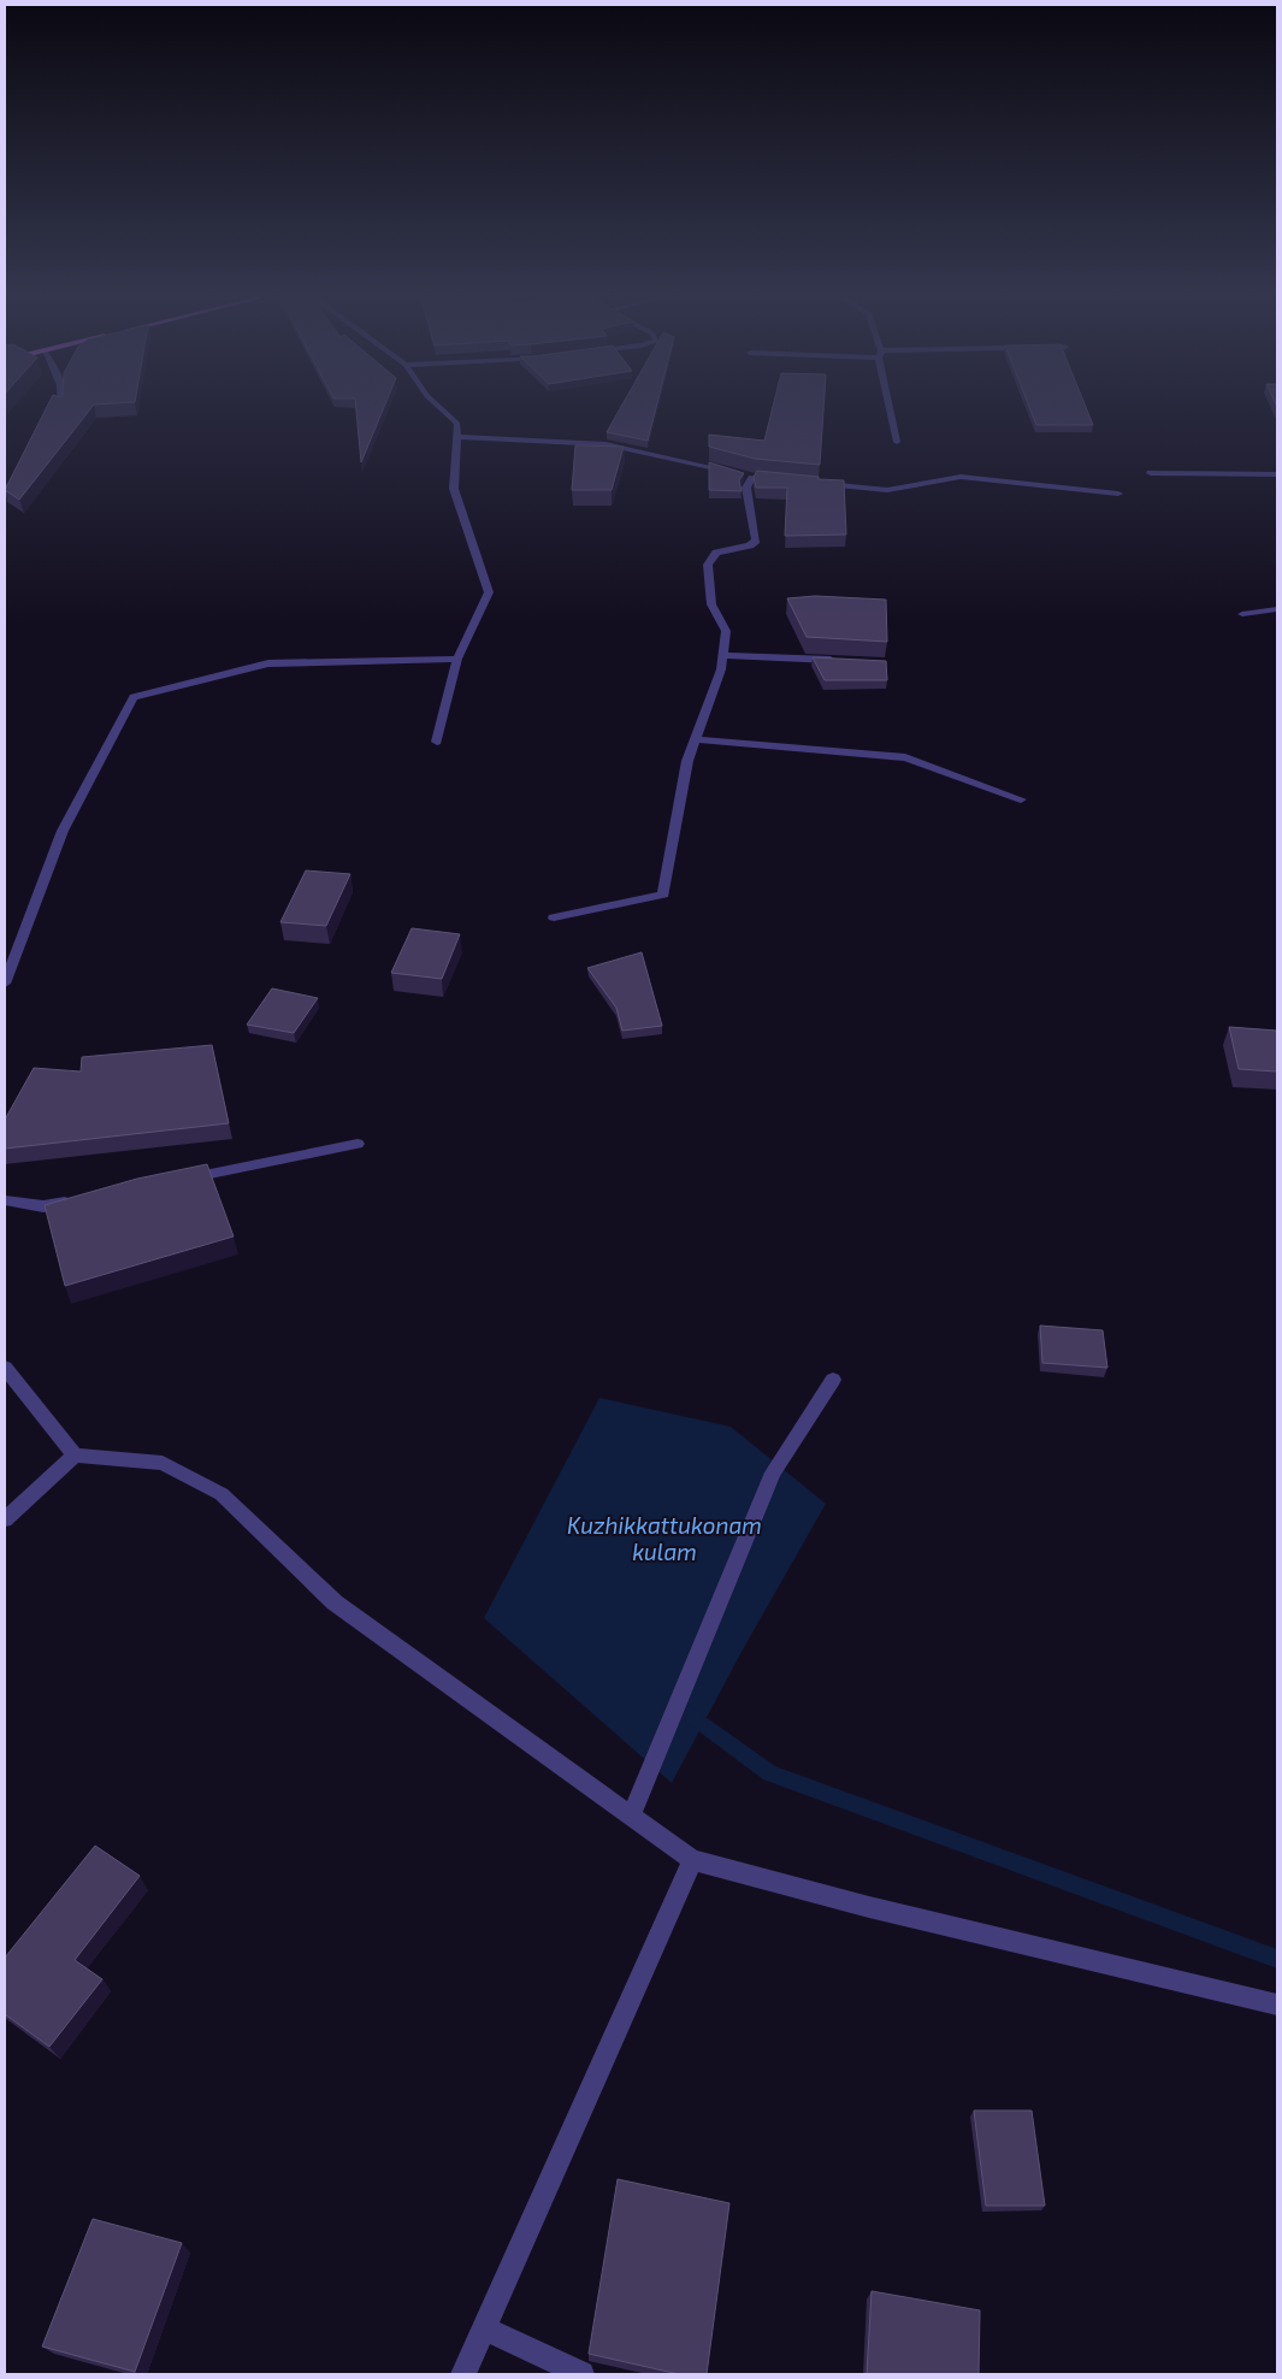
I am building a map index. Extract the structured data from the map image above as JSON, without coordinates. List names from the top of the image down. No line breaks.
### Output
{"water":["Kuzhikkattukonam kulam"]}
